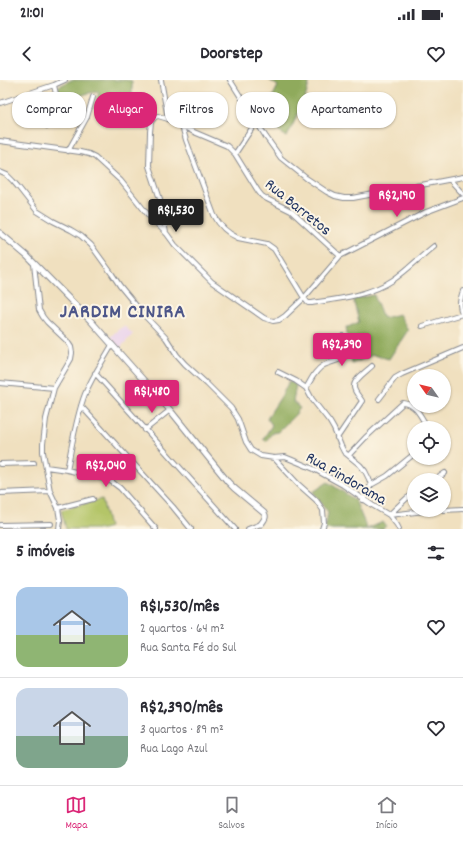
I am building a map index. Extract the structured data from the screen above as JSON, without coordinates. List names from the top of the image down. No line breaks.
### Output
{"streets":{"street":["Rua Barretos","Rua Pindorama"]},"districts":["JARDIM CINIRA"],"north":"top left","page":{"status":"21:01","header":"Doorstep","chip":["Comprar","Alugar","Filtros","Novo","Apartamento"],"price":["R$2,190","R$1,530","R$2,390","R$1,480","R$2,040"],"heading":"5 imóveis","list":[{"name":"R$1,530/mês","note":"2 quartos · 64 m² · Rua Santa Fé do Sul"},{"name":"R$2,390/mês","note":"3 quartos · 89 m² · Rua Lago Azul"}],"tabs":["Mapa","Salvos","Início"]}}
